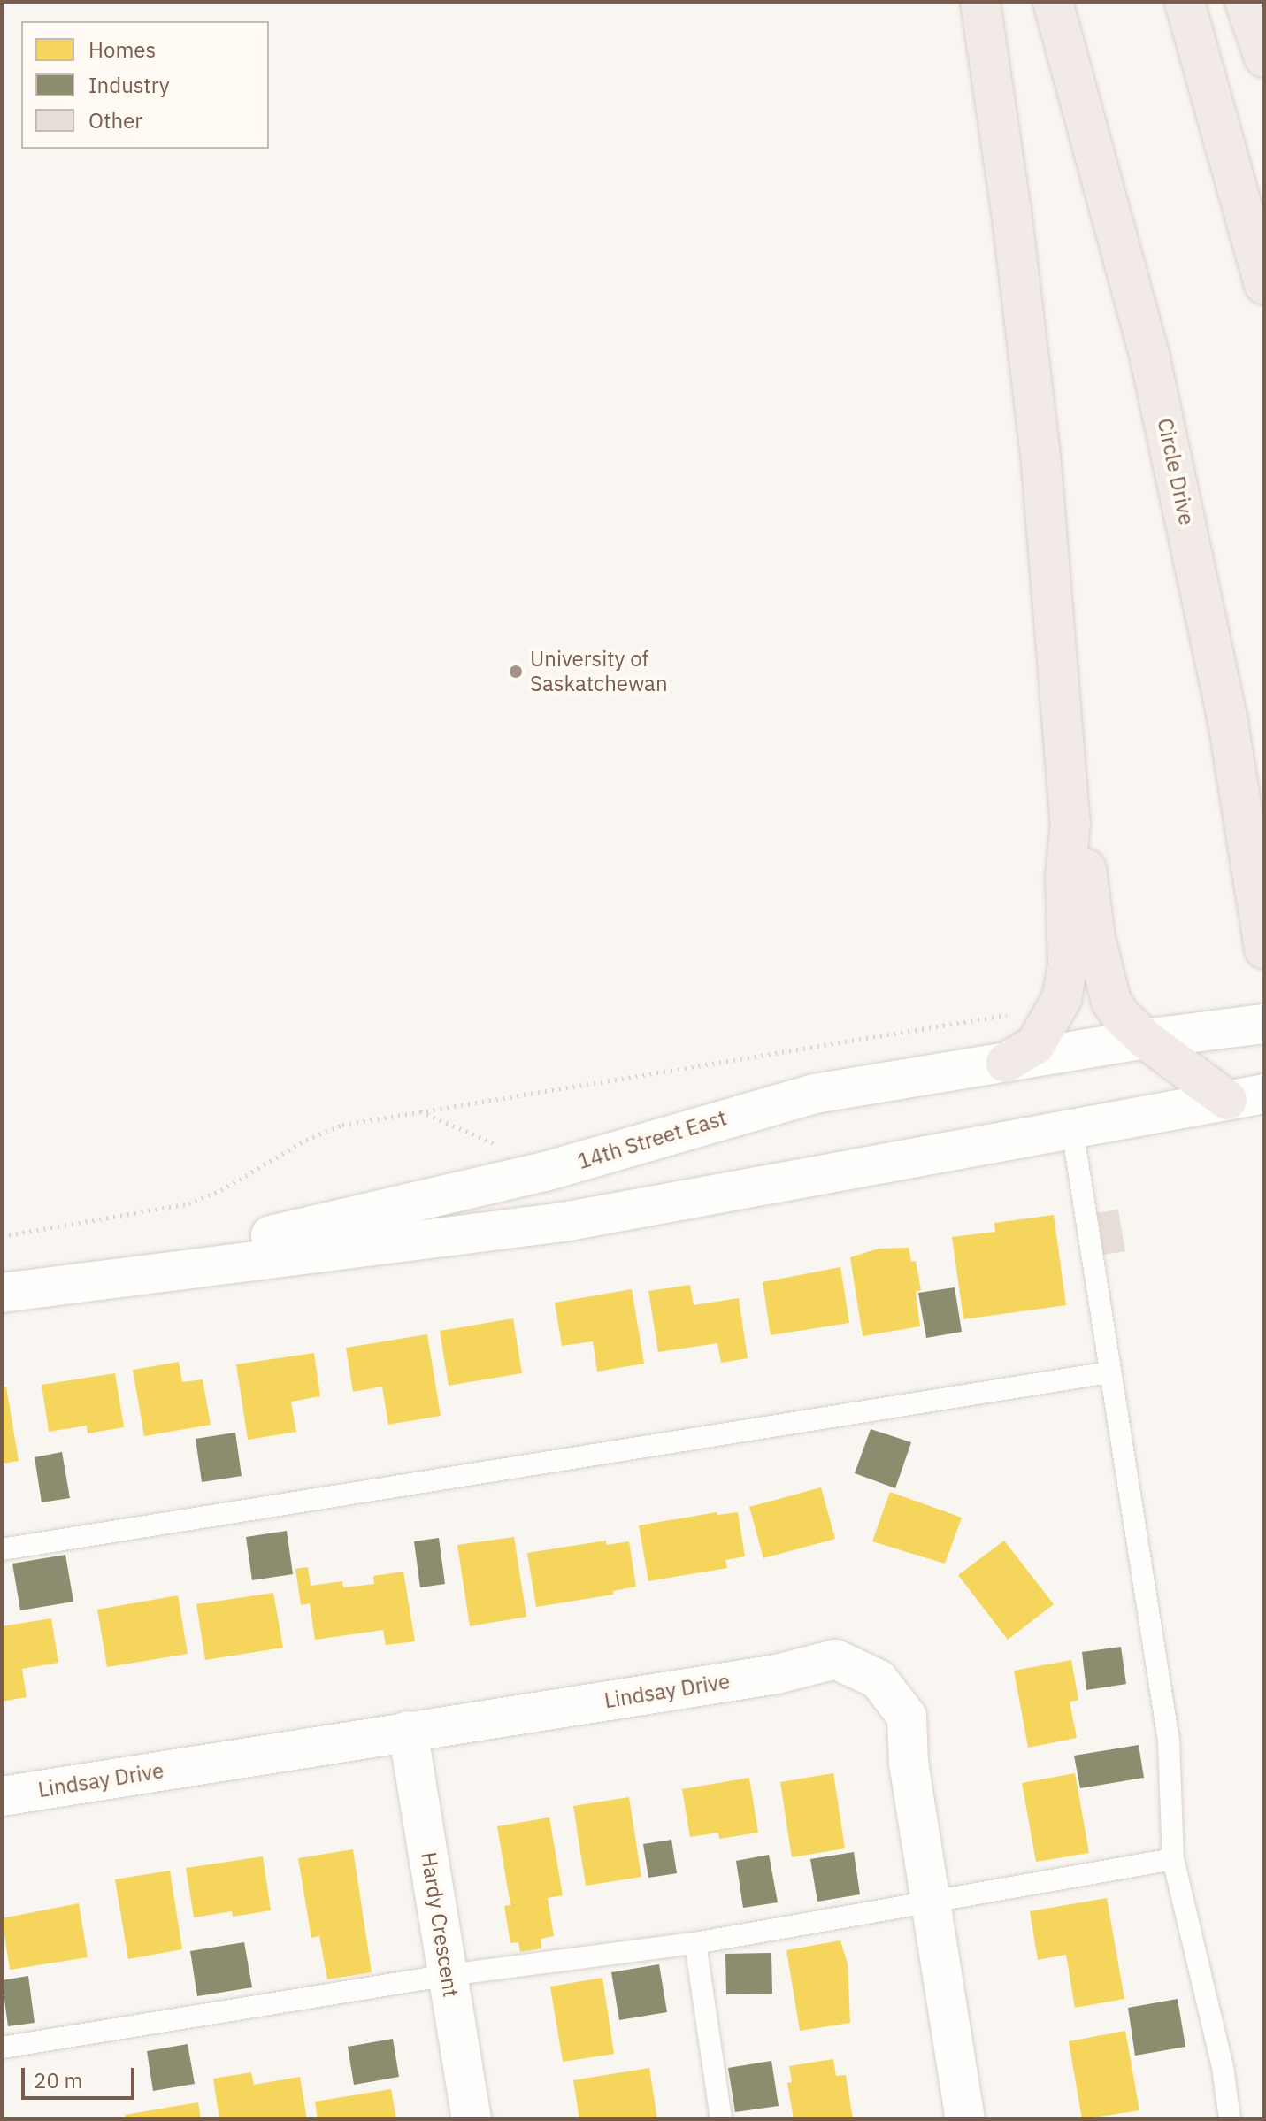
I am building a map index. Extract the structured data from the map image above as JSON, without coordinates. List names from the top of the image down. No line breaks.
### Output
{"streets":{"highway":["Circle Drive"],"street":["14th Street East","Lindsay Drive","Hardy Crescent"]},"crossings":[["Lindsay Drive","Hardy Crescent"]],"places":["University of Saskatchewan"],"legend":["Homes","Industry","Other"],"scale_bar":"20 m"}
